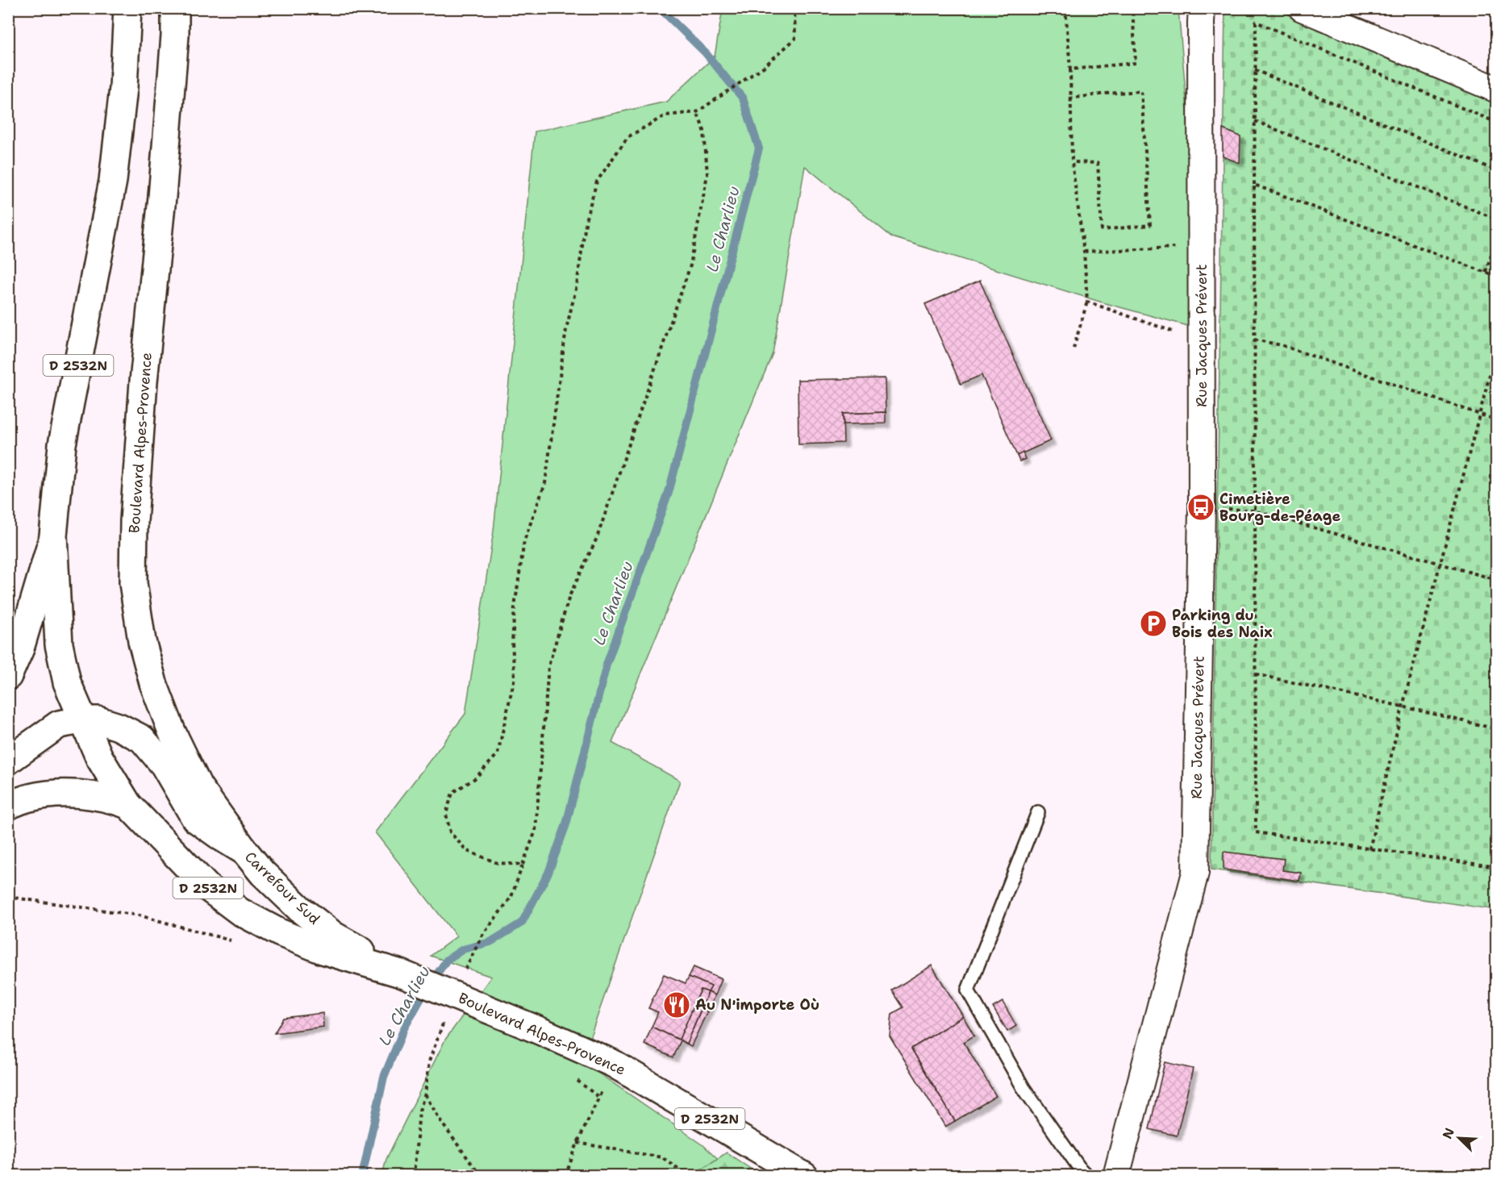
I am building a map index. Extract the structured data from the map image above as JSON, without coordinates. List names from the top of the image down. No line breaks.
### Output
{"streets":{"main road":["D 2532N","Boulevard Alpes-Provence","Carrefour Sud"],"street":["Rue Jacques Prévert"]},"crossings":[["D 2532N","Carrefour Sud"],["Boulevard Alpes-Provence","Carrefour Sud"]],"water":["Le Charlieu"],"places":{"bus stop":["Cimetière Bourg-de-Péage"],"parking":["Parking du Bois des Naix"],"restaurant":["Au N'importe Où"]},"north":"top left"}
